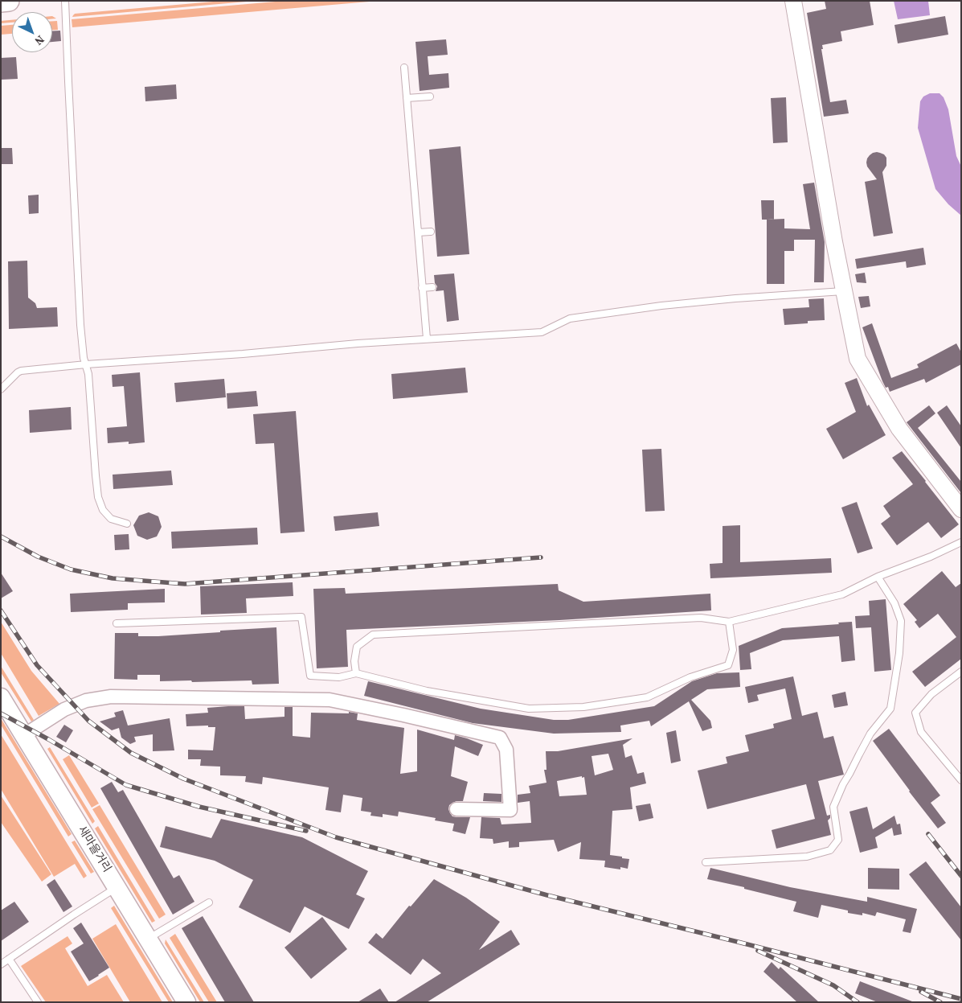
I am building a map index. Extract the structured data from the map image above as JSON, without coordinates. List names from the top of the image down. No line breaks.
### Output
{"streets":{"main road":["새마을거리"]},"north":"bottom right"}
